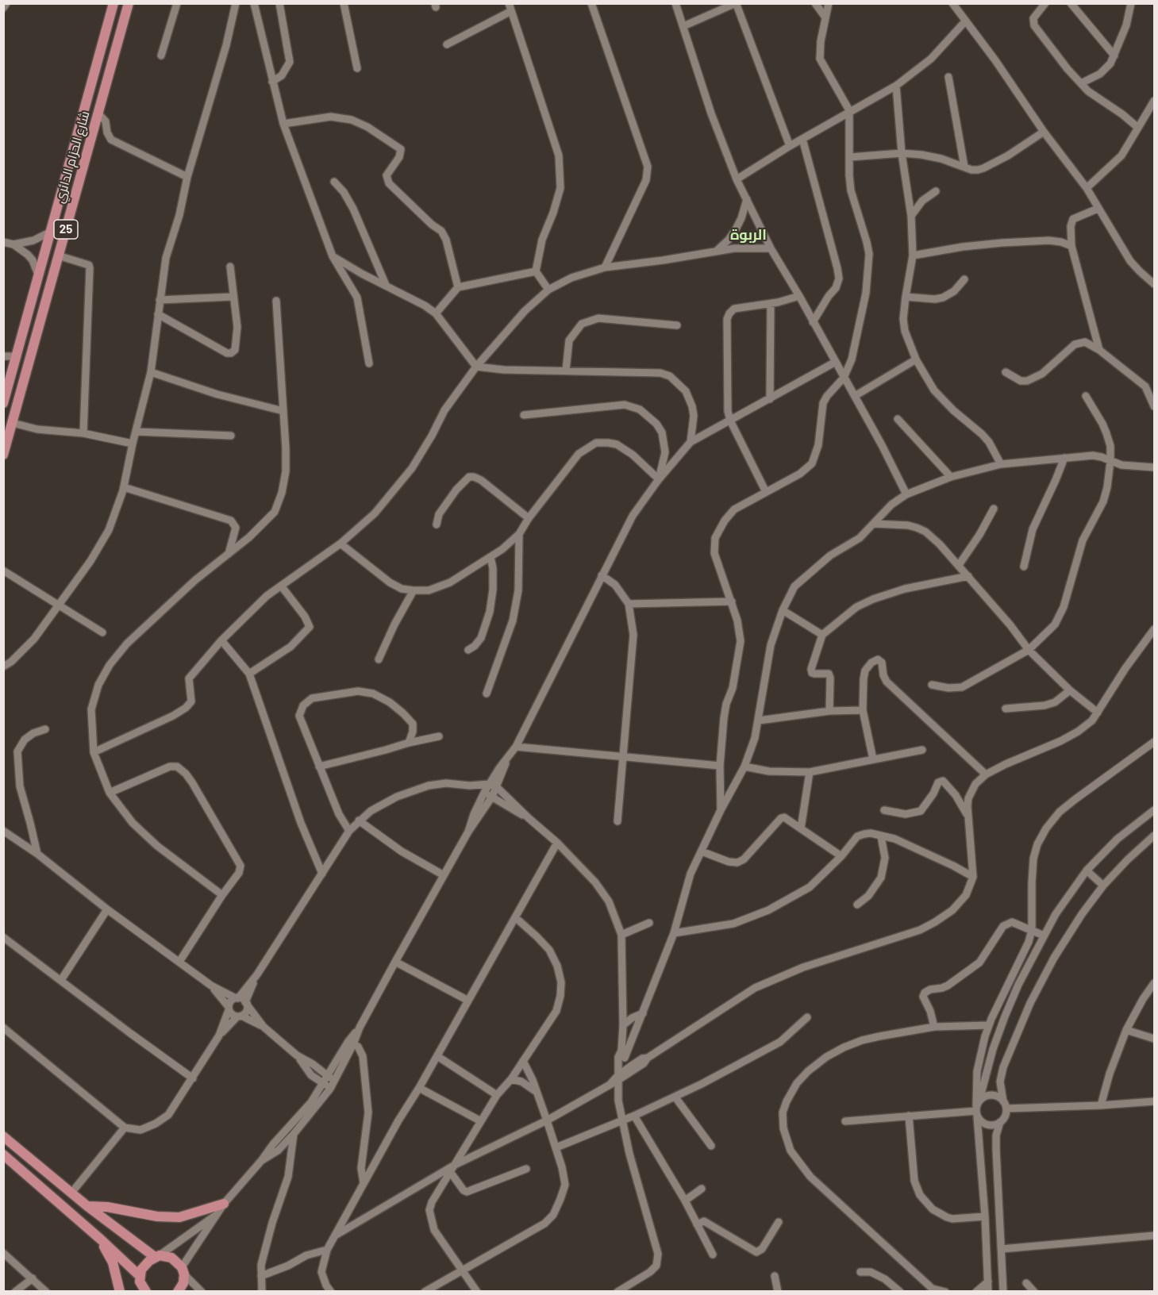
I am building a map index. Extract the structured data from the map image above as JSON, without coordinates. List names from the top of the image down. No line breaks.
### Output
{"streets":{"main road":["شارع الحزام الدائري","25"]},"districts":["الربوة"]}
